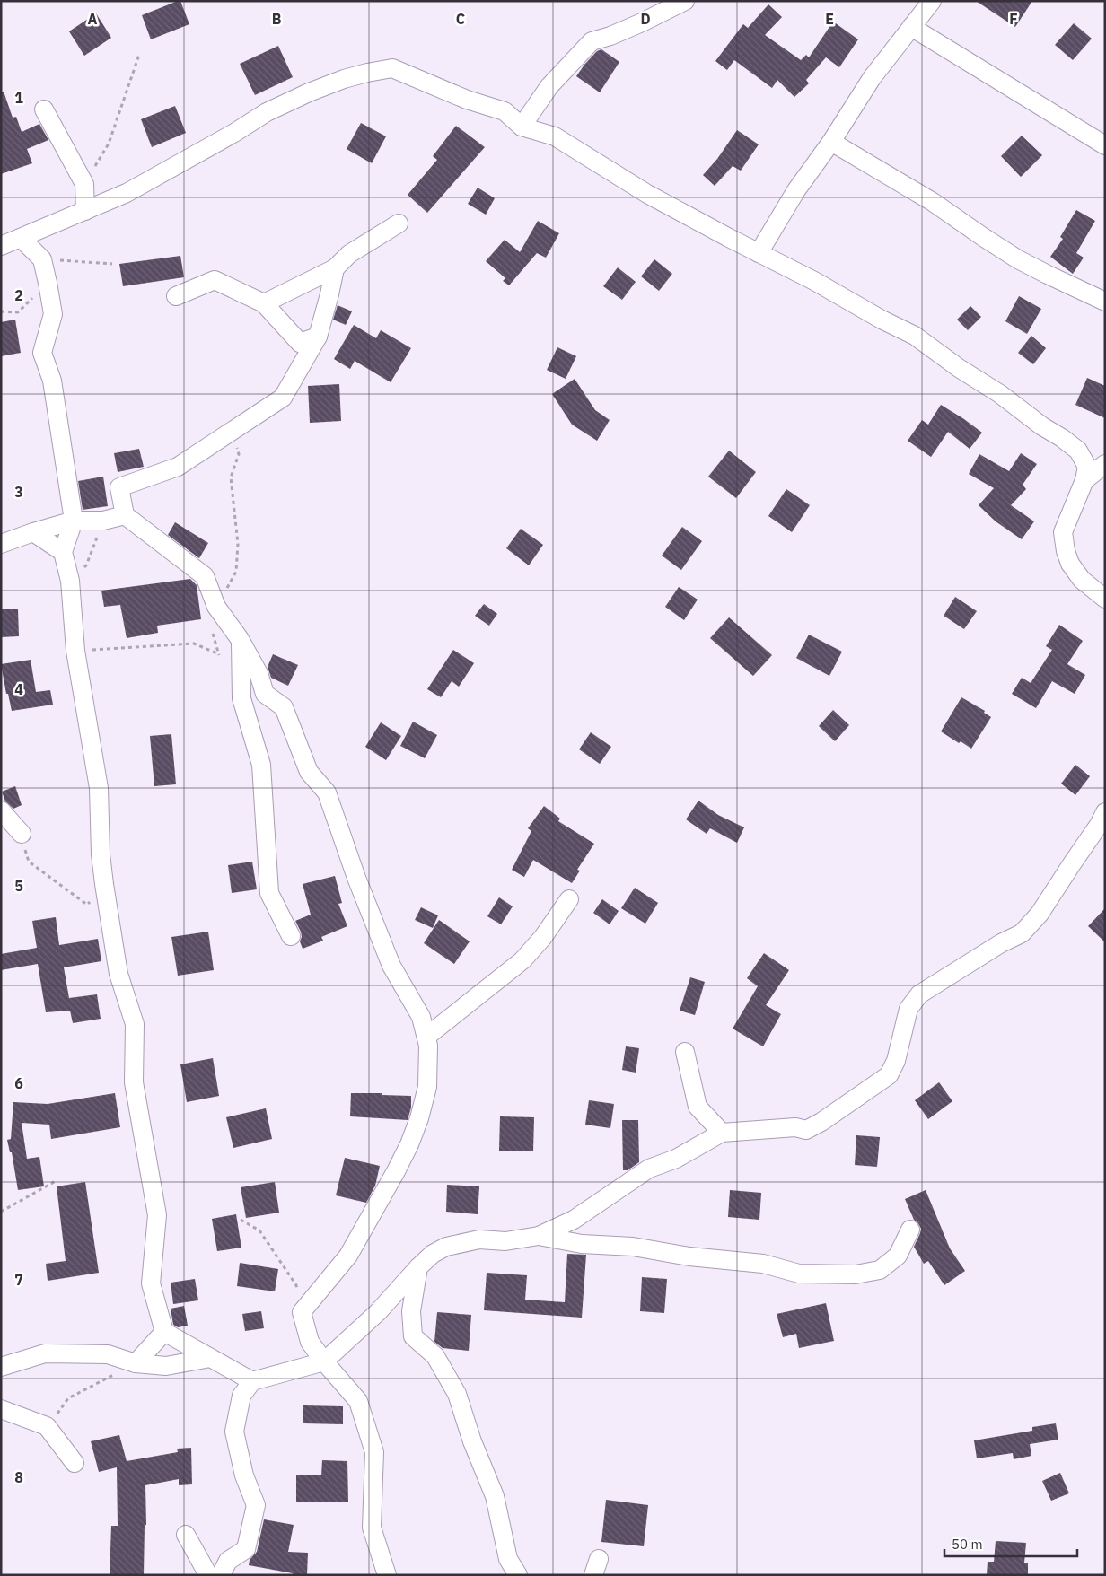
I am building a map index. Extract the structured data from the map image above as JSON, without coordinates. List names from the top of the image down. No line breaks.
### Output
{"scale_bar":"50 m","grid":{"columns":["A","B","C","D","E","F"],"rows":["1","2","3","4","5","6","7","8"]}}
